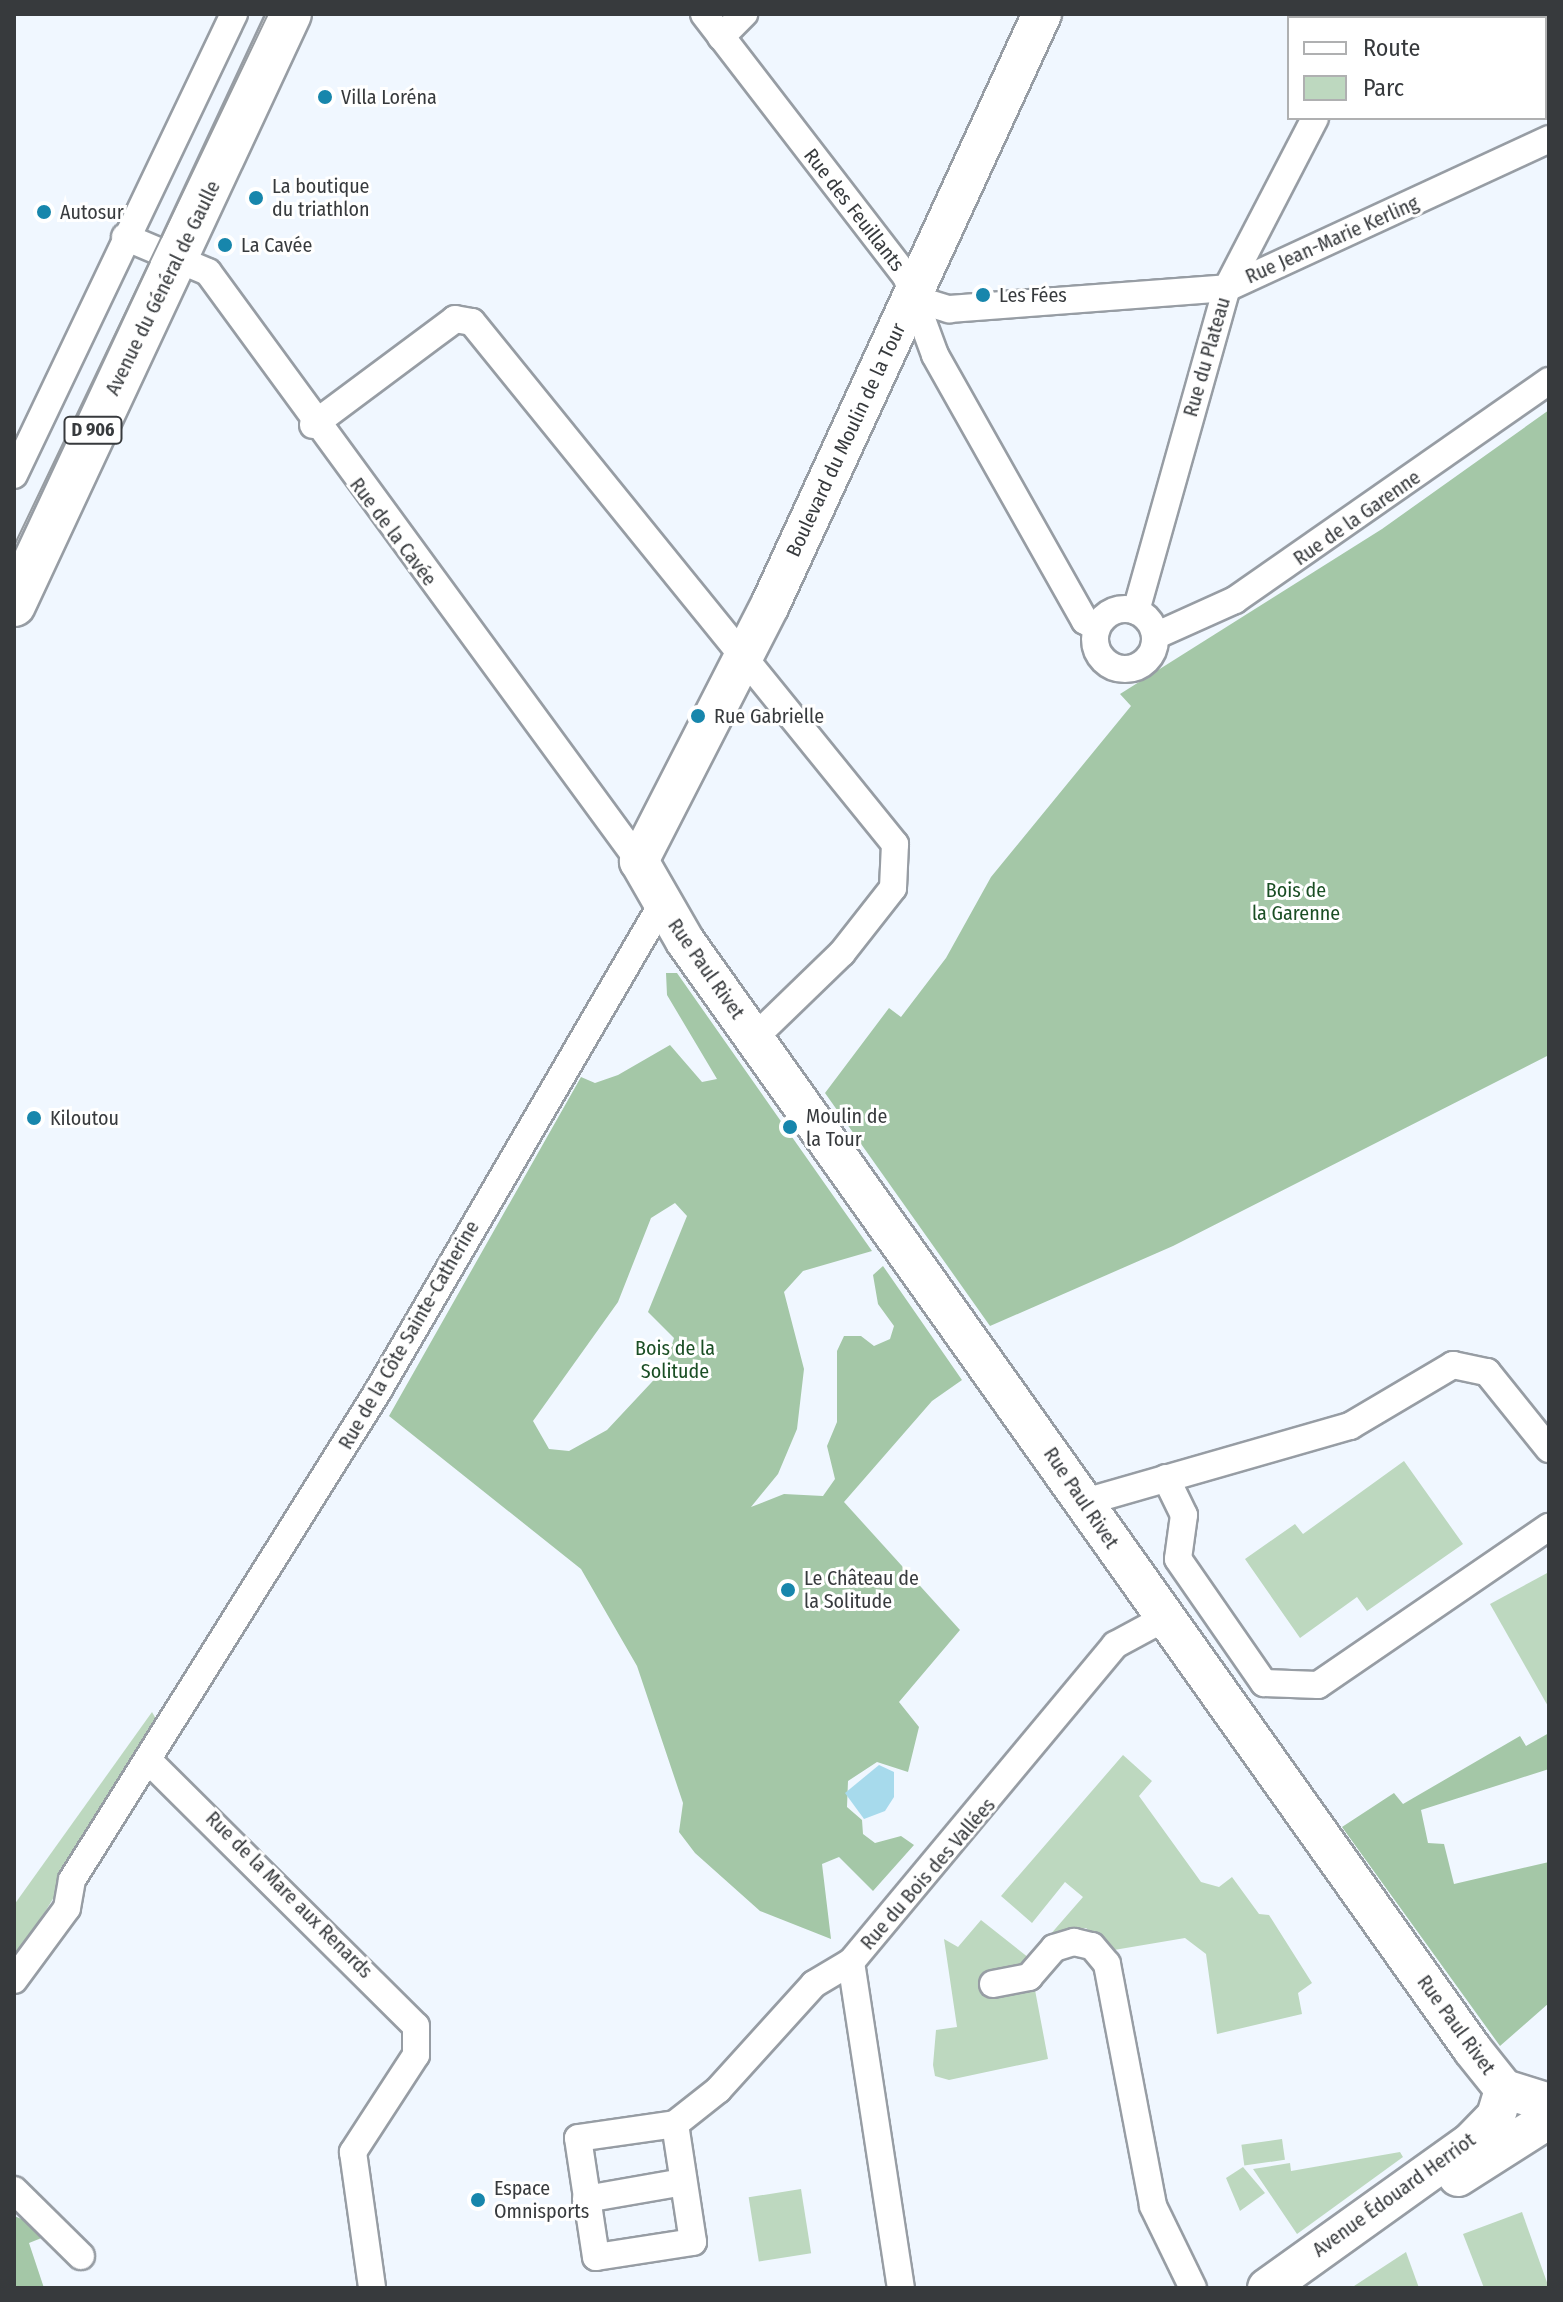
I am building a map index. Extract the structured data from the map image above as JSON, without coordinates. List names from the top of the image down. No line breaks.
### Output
{"streets":{"main road":["Avenue du Général de Gaulle","D 906"],"street":["Rue des Feuillants","Rue Jean-Marie Kerling","Rue du Plateau","Boulevard du Moulin de la Tour","Rue de la Garenne","Rue de la Cavée","Rue Paul Rivet","Rue de la Côte Sainte-Catherine","Rue du Bois des Vallées","Rue de la Mare aux Renards","Avenue Édouard Herriot"]},"crossings":[["Rue des Feuillants","Rue Jean-Marie Kerling"],["Rue des Feuillants","Rue du Plateau"],["Rue des Feuillants","Boulevard du Moulin de la Tour"],["Rue des Feuillants","Rue de la Garenne"],["Rue Jean-Marie Kerling","Rue du Plateau"],["Rue Jean-Marie Kerling","Boulevard du Moulin de la Tour"],["Avenue du Général de Gaulle","Rue de la Cavée"],["Rue du Plateau","Rue de la Garenne"],["Boulevard du Moulin de la Tour","Rue de la Cavée"],["Boulevard du Moulin de la Tour","Rue Paul Rivet"],["Rue de la Cavée","Rue Paul Rivet"],["Rue Paul Rivet","Rue de la Côte Sainte-Catherine"],["Rue Paul Rivet","Rue du Bois des Vallées"],["Rue Paul Rivet","Avenue Édouard Herriot"],["Rue de la Côte Sainte-Catherine","Rue de la Mare aux Renards"]],"parks":["Bois de la Garenne","Bois de la Solitude"],"places":["Villa Loréna","La boutique du triathlon","Autosur","La Cavée","Les Fées","Rue Gabrielle","Kiloutou","Moulin de la Tour","Le Château de la Solitude","Espace Omnisports"],"legend":["Route","Parc"]}
